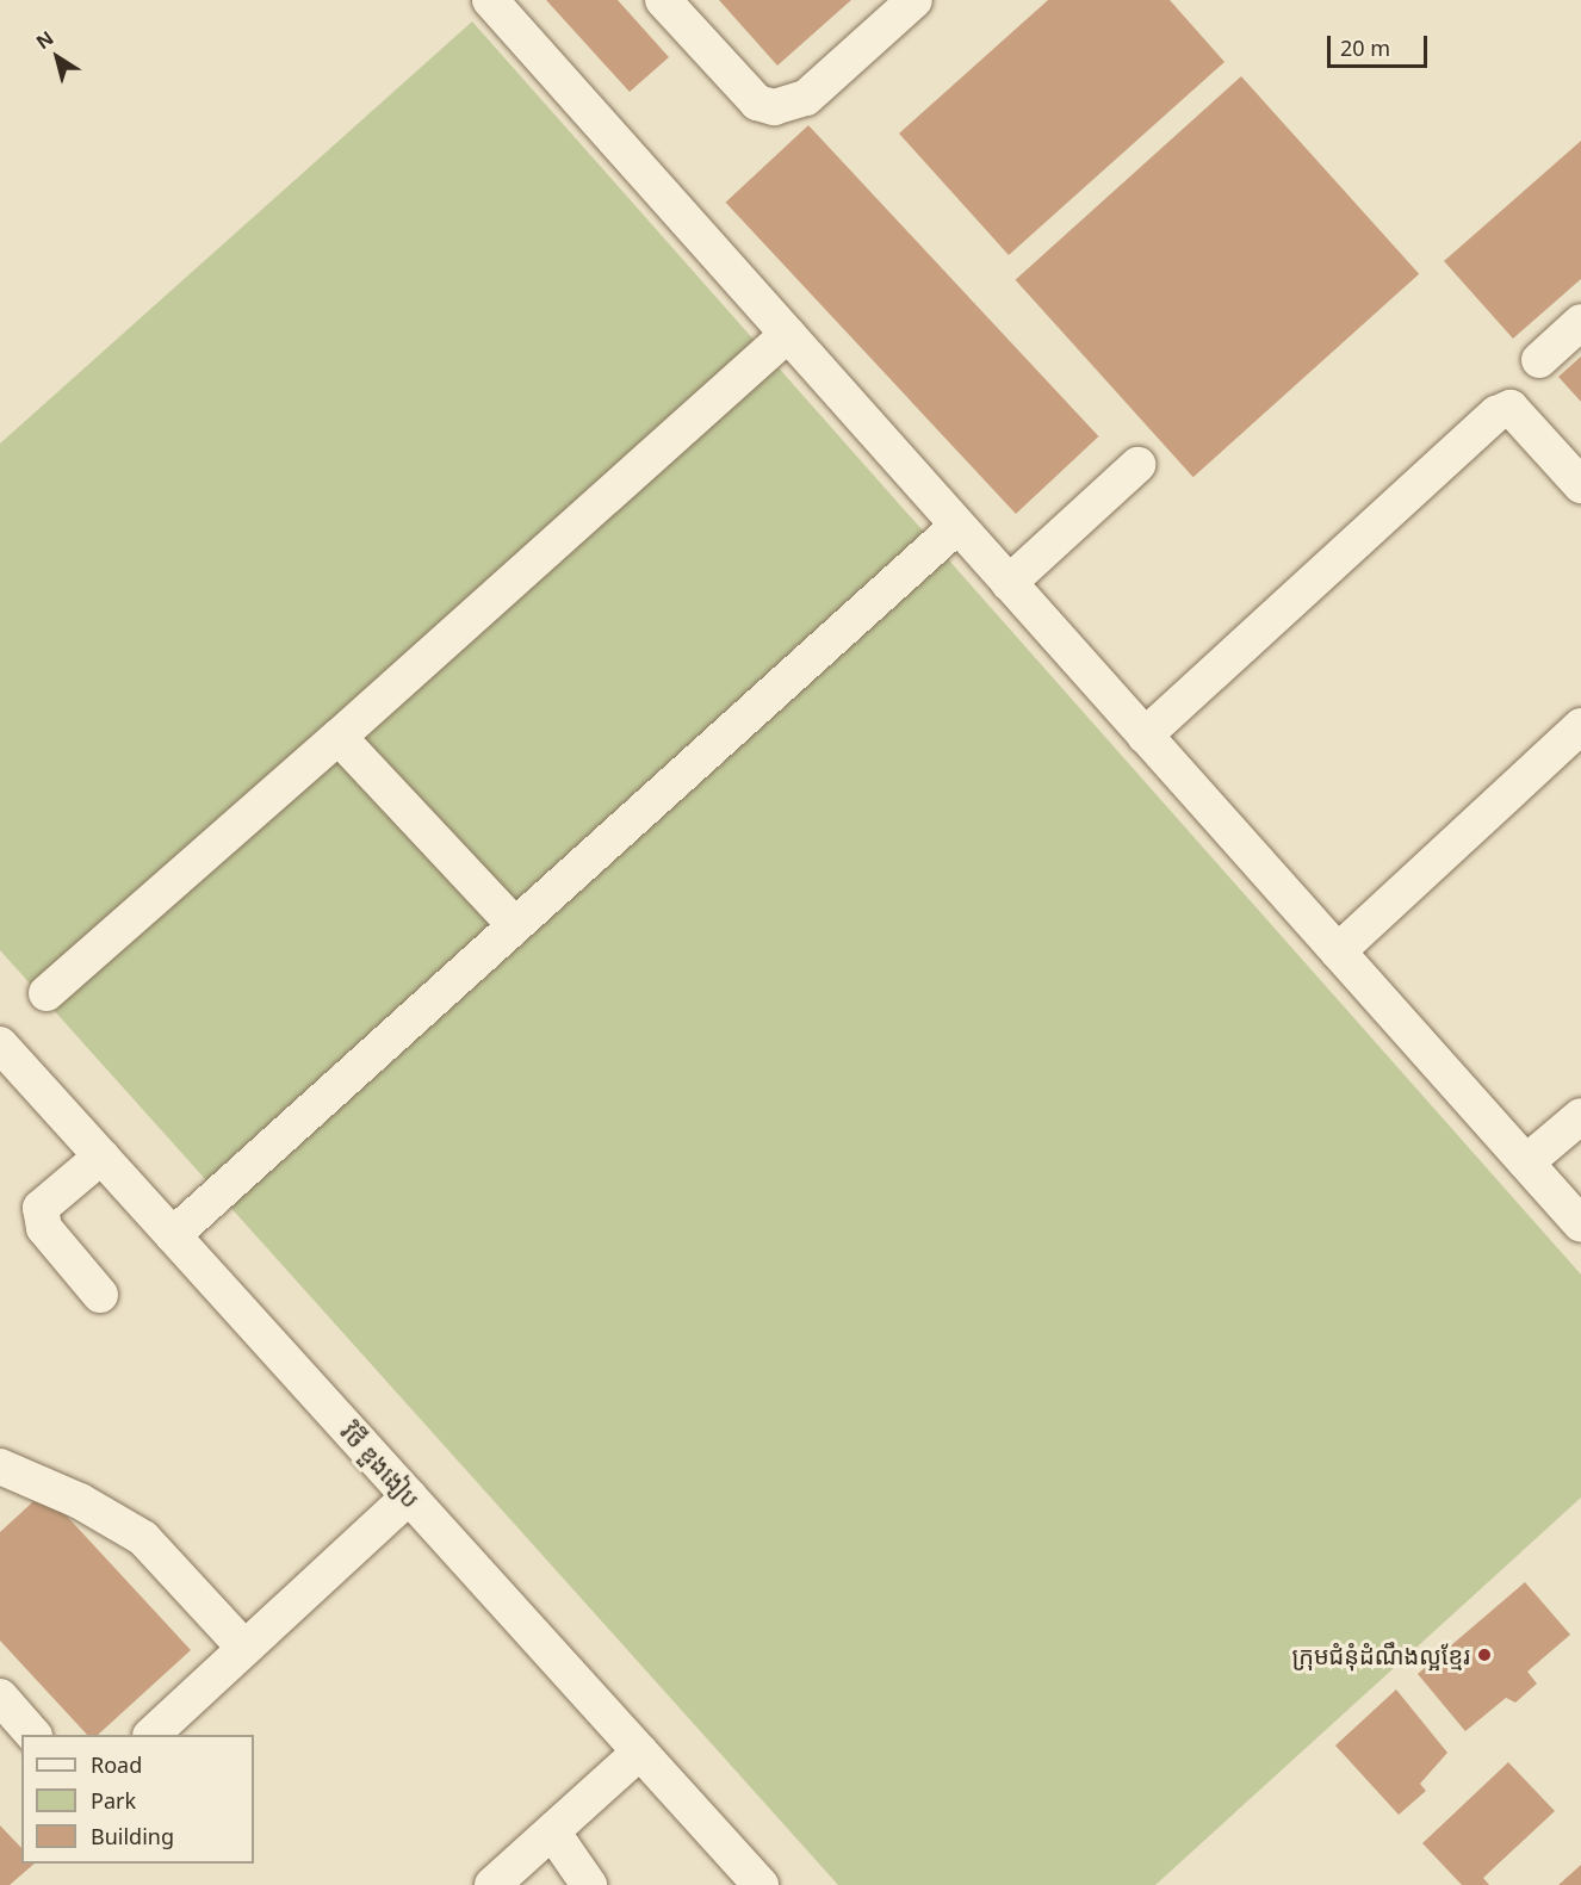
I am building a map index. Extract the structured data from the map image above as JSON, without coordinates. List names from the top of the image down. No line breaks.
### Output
{"streets":{"street":["វិថី ឌួងងៀប"]},"places":["ក្រុមជំនុំដំណឹងល្អខ្មែរ"],"legend":["Road","Park","Building"],"scale_bar":"20 m","north":"top left"}
